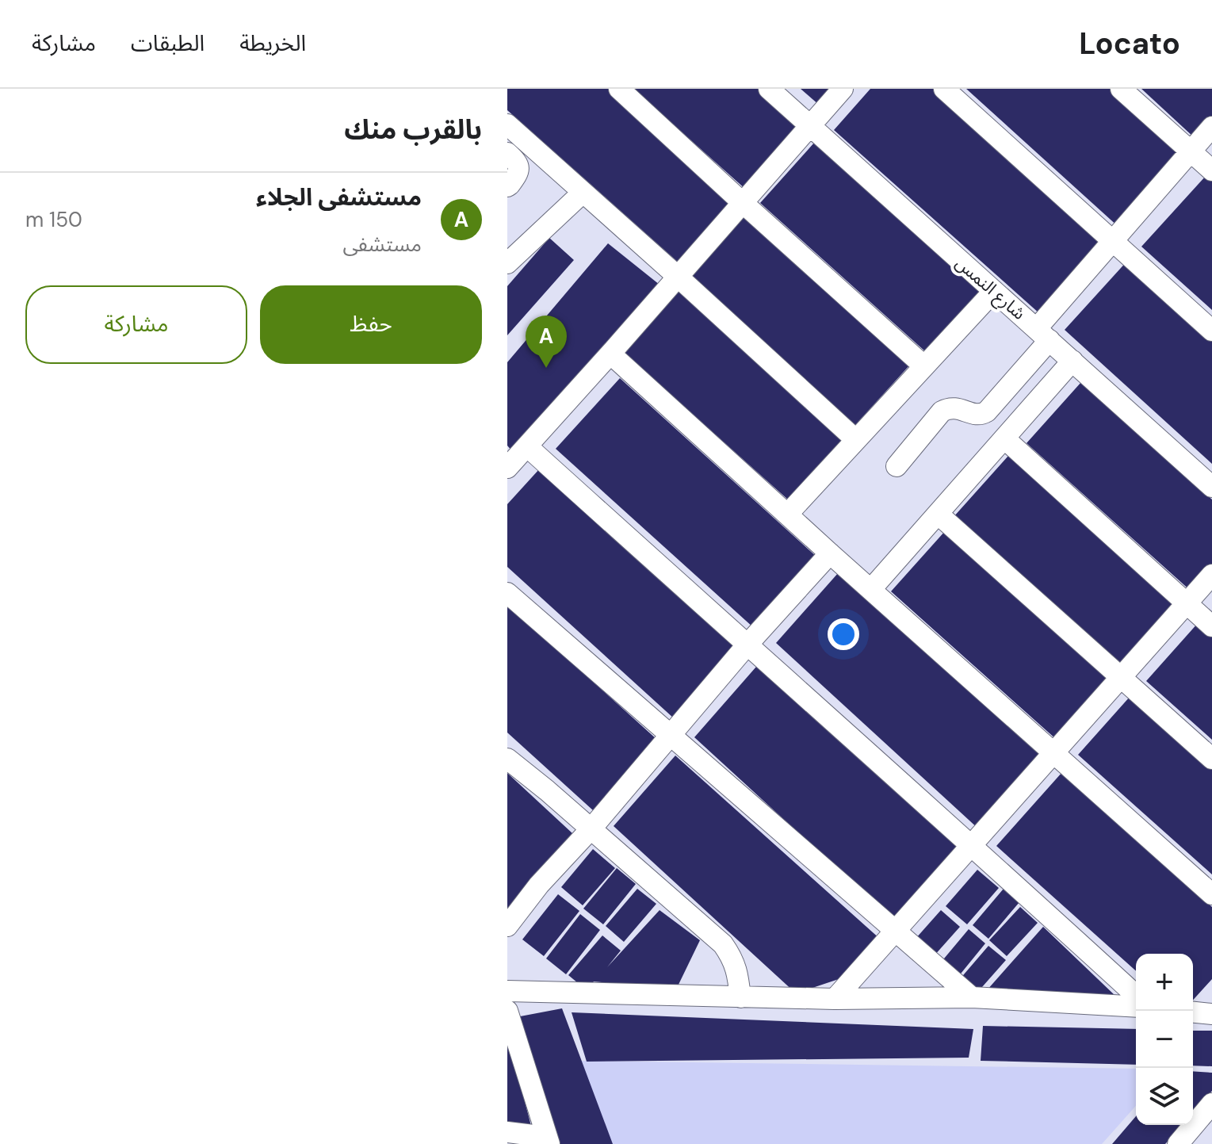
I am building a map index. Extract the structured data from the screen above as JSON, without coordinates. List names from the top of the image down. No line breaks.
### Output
{"streets":{"street":["شارع النمس"]},"page":{"header":"Locato","nav":["الخريطة","الطبقات","مشاركة"],"heading":"بالقرب منك","list":[{"mark":"A","name":"مستشفى الجلاء","note":"مستشفى","value":"150 m"}],"buttons":["حفظ","مشاركة"],"pins":"A","map_buttons":["+","−"]}}
